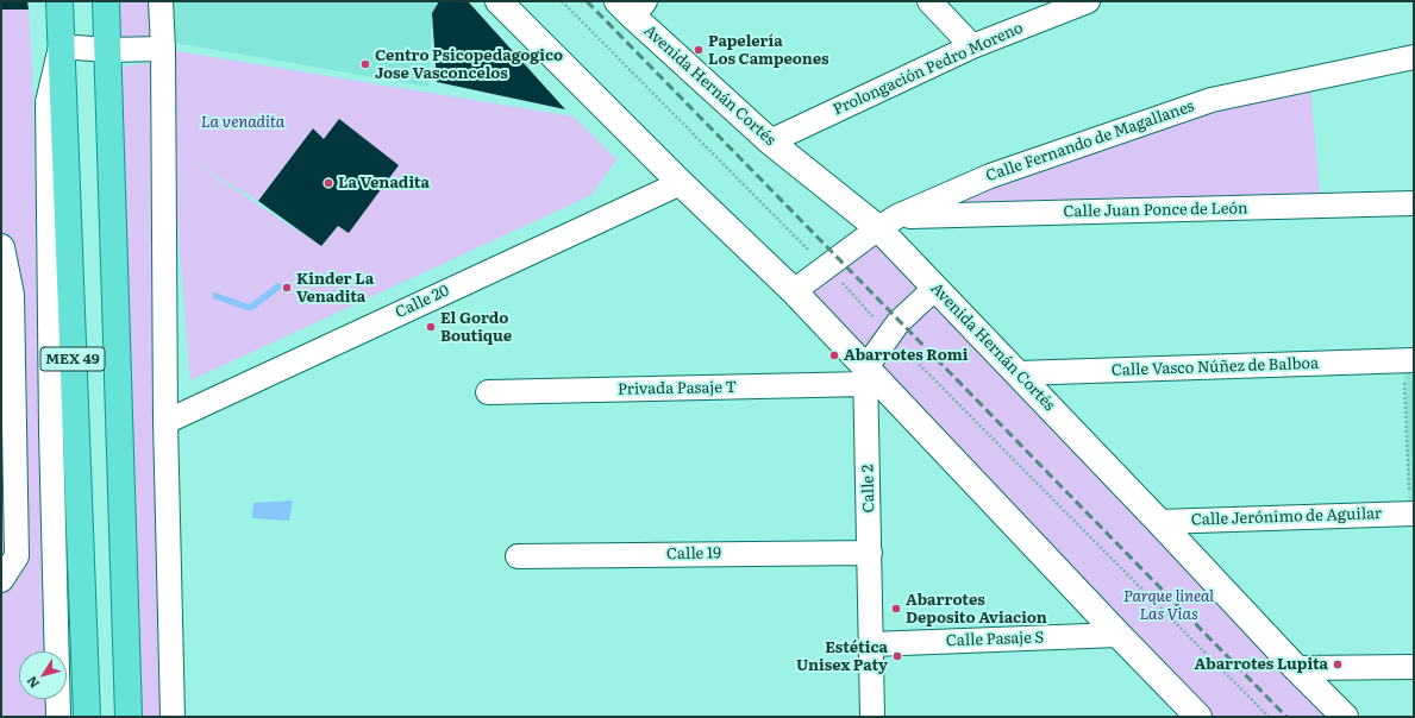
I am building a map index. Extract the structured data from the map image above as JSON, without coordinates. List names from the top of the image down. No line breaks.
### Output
{"streets":{"main road":["Avenida Hernán Cortés","MEX 49"],"street":["Prolongación Pedro Moreno","Calle Fernando de Magallanes","Calle Juan Ponce de León","Calle 20","Calle Vasco Núñez de Balboa","Privada Pasaje T","Calle 2","Calle Jerónimo de Aguilar","Calle 19","Calle Pasaje S"]},"crossings":[["Prolongación Pedro Moreno","Avenida Hernán Cortés"],["Avenida Hernán Cortés","Calle Fernando de Magallanes"],["Avenida Hernán Cortés","Calle Juan Ponce de León"],["Avenida Hernán Cortés","Calle Vasco Núñez de Balboa"],["Avenida Hernán Cortés","Calle Jerónimo de Aguilar"],["Calle Fernando de Magallanes","Calle Juan Ponce de León"],["Privada Pasaje T","Calle 2"],["Calle 2","Calle 19"],["Calle 2","Calle Pasaje S"]],"parks":["La venadita","Parque lineal Las Vias"],"places":["Papelería Los Campeones","Centro Psicopedagogico Jose Vasconcelos","La Venadita","Kinder La Venadita","El Gordo Boutique","Abarrotes Romi","Abarrotes Deposito Aviacion","Estética Unisex Paty","Abarrotes Lupita"],"north":"bottom left"}
